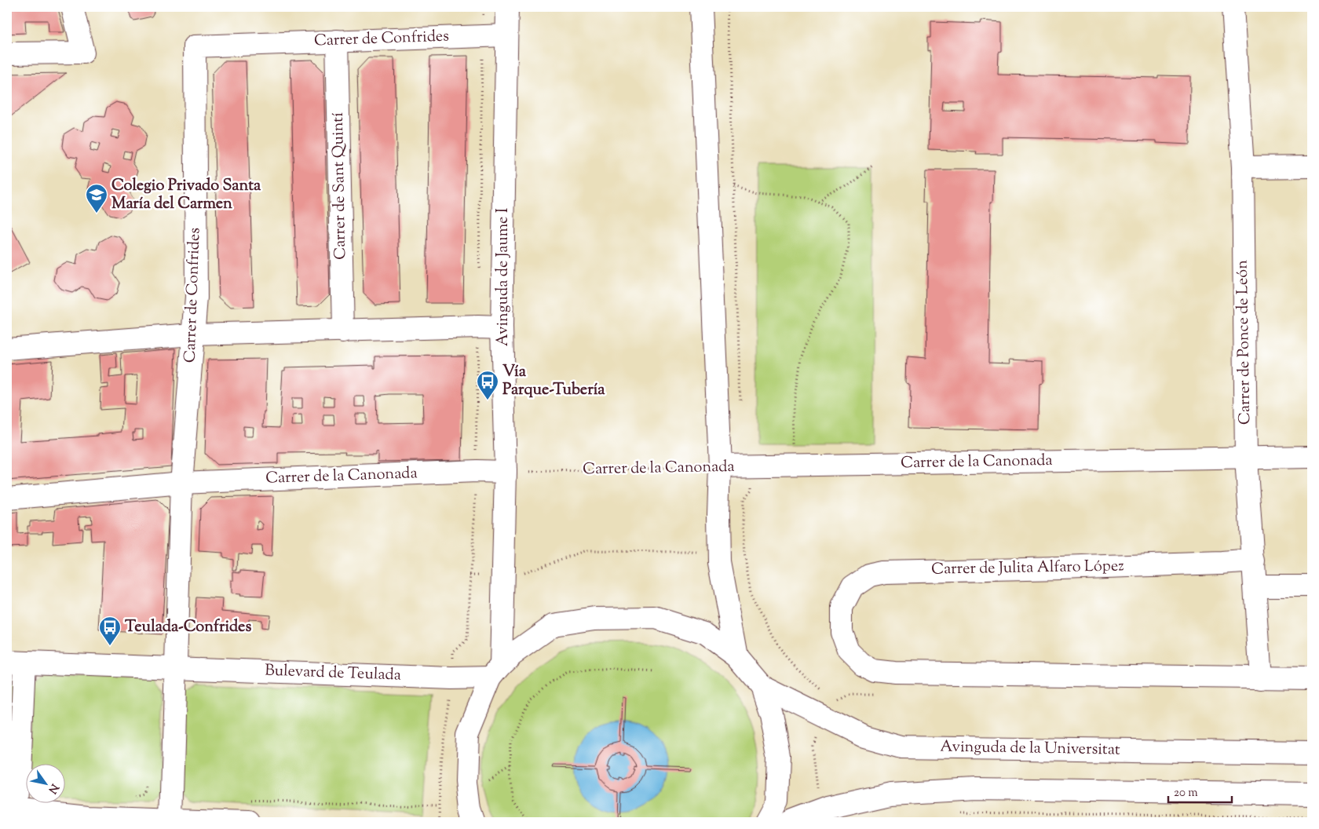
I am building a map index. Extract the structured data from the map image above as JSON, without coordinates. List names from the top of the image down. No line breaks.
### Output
{"streets":{"street":["Carrer de Confrides","Carrer de Sant Quintí","Avinguda de Jaume I","Carrer de Ponce de León","Carrer de la Canonada","Carrer de Julita Alfaro López","Bulevard de Teulada","Avinguda de la Universitat"]},"crossings":[["Carrer de Confrides","Carrer de Sant Quintí"],["Carrer de Confrides","Avinguda de Jaume I"],["Carrer de Confrides","Carrer de la Canonada"],["Carrer de Confrides","Bulevard de Teulada"],["Avinguda de Jaume I","Carrer de la Canonada"],["Avinguda de Jaume I","Bulevard de Teulada"],["Carrer de Ponce de León","Carrer de la Canonada"],["Carrer de Ponce de León","Carrer de Julita Alfaro López"]],"places":{"school or university":["Colegio Privado Santa María del Carmen"],"bus stop":["Vía Parque-Tubería","Teulada-Confrides"]},"scale_bar":"20 m","north":"bottom right"}
